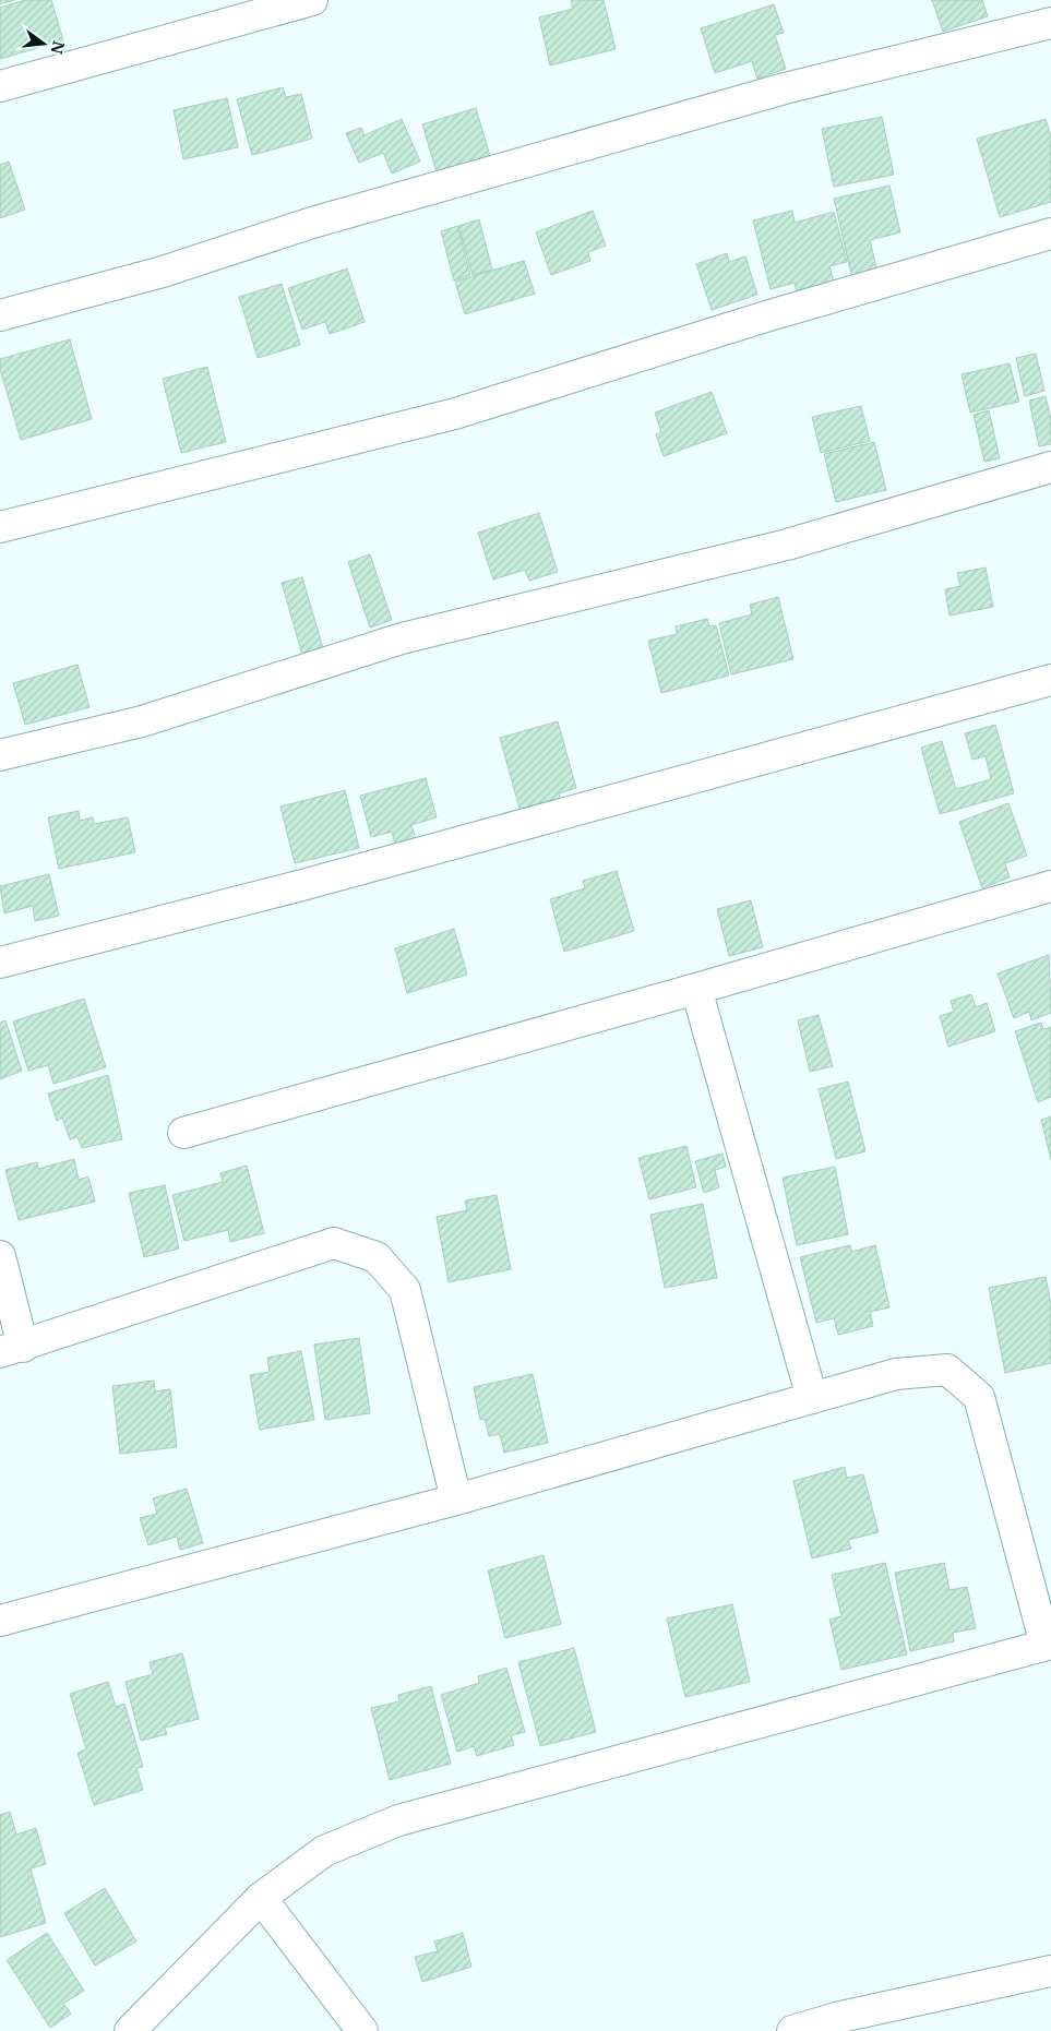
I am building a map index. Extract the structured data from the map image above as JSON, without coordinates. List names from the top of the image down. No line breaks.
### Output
{"north":"right"}
